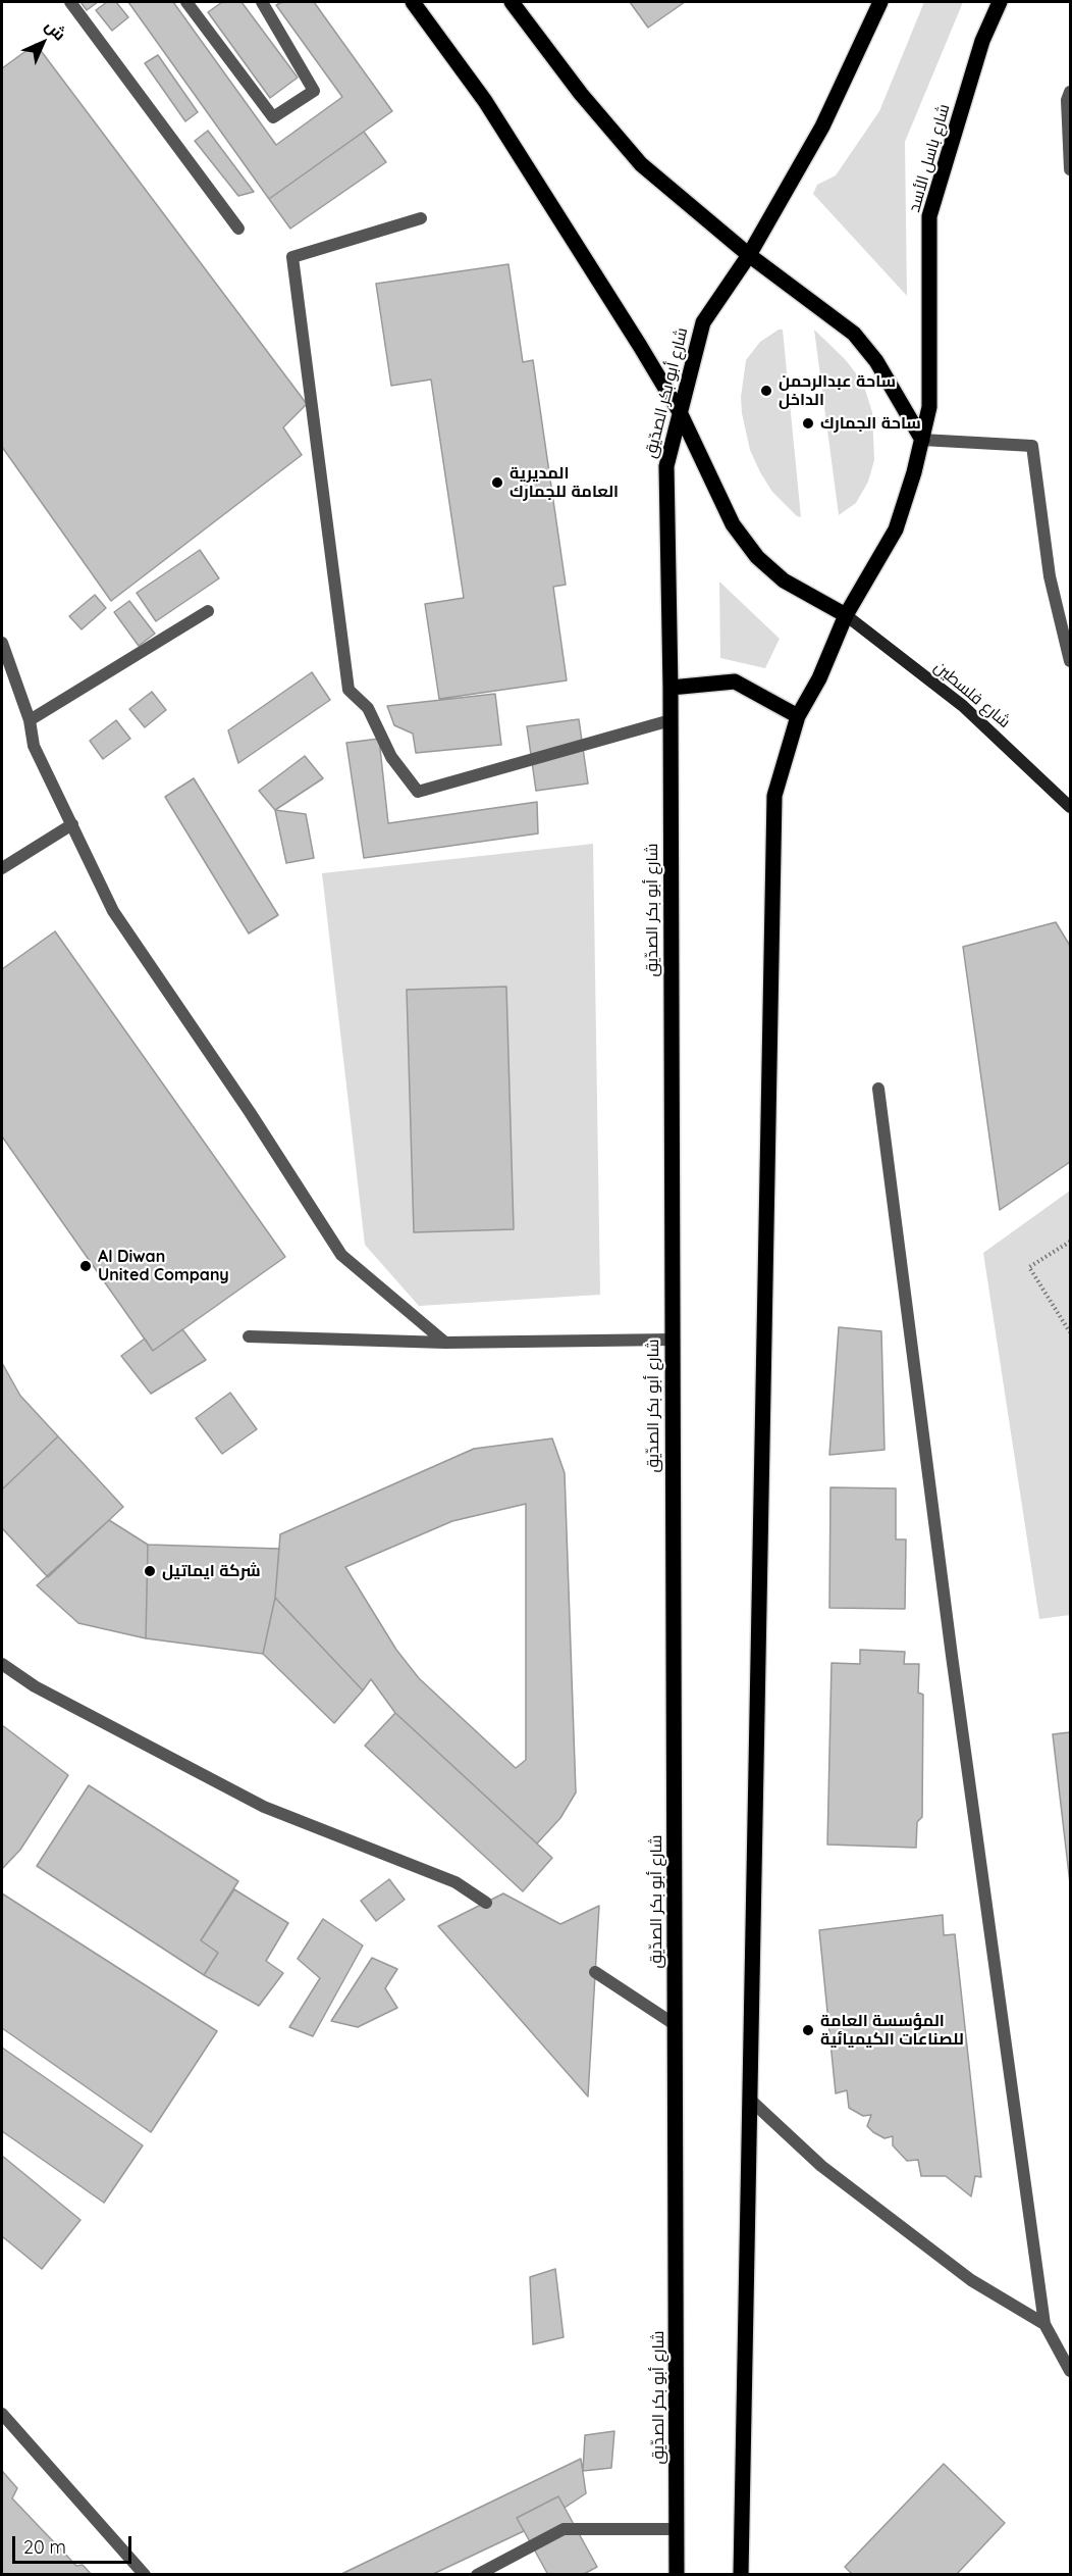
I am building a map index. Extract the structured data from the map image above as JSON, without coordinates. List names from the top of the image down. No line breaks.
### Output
{"streets":{"main road":["شارع باسل الأسد","شارع أبو بكر الصدّيق"],"street":["شارع فلسطين"]},"crossings":[["شارع باسل الأسد","شارع فلسطين"]],"places":["ساحة عبدالرحمن الداخل","ساحة الجمارك","المديرية العامة للجمارك","Al Diwan United Company","شركة ايماتيل","المؤسسة العامة للصناعات الكيميائية"],"scale_bar":"20 m","north":"top right"}
